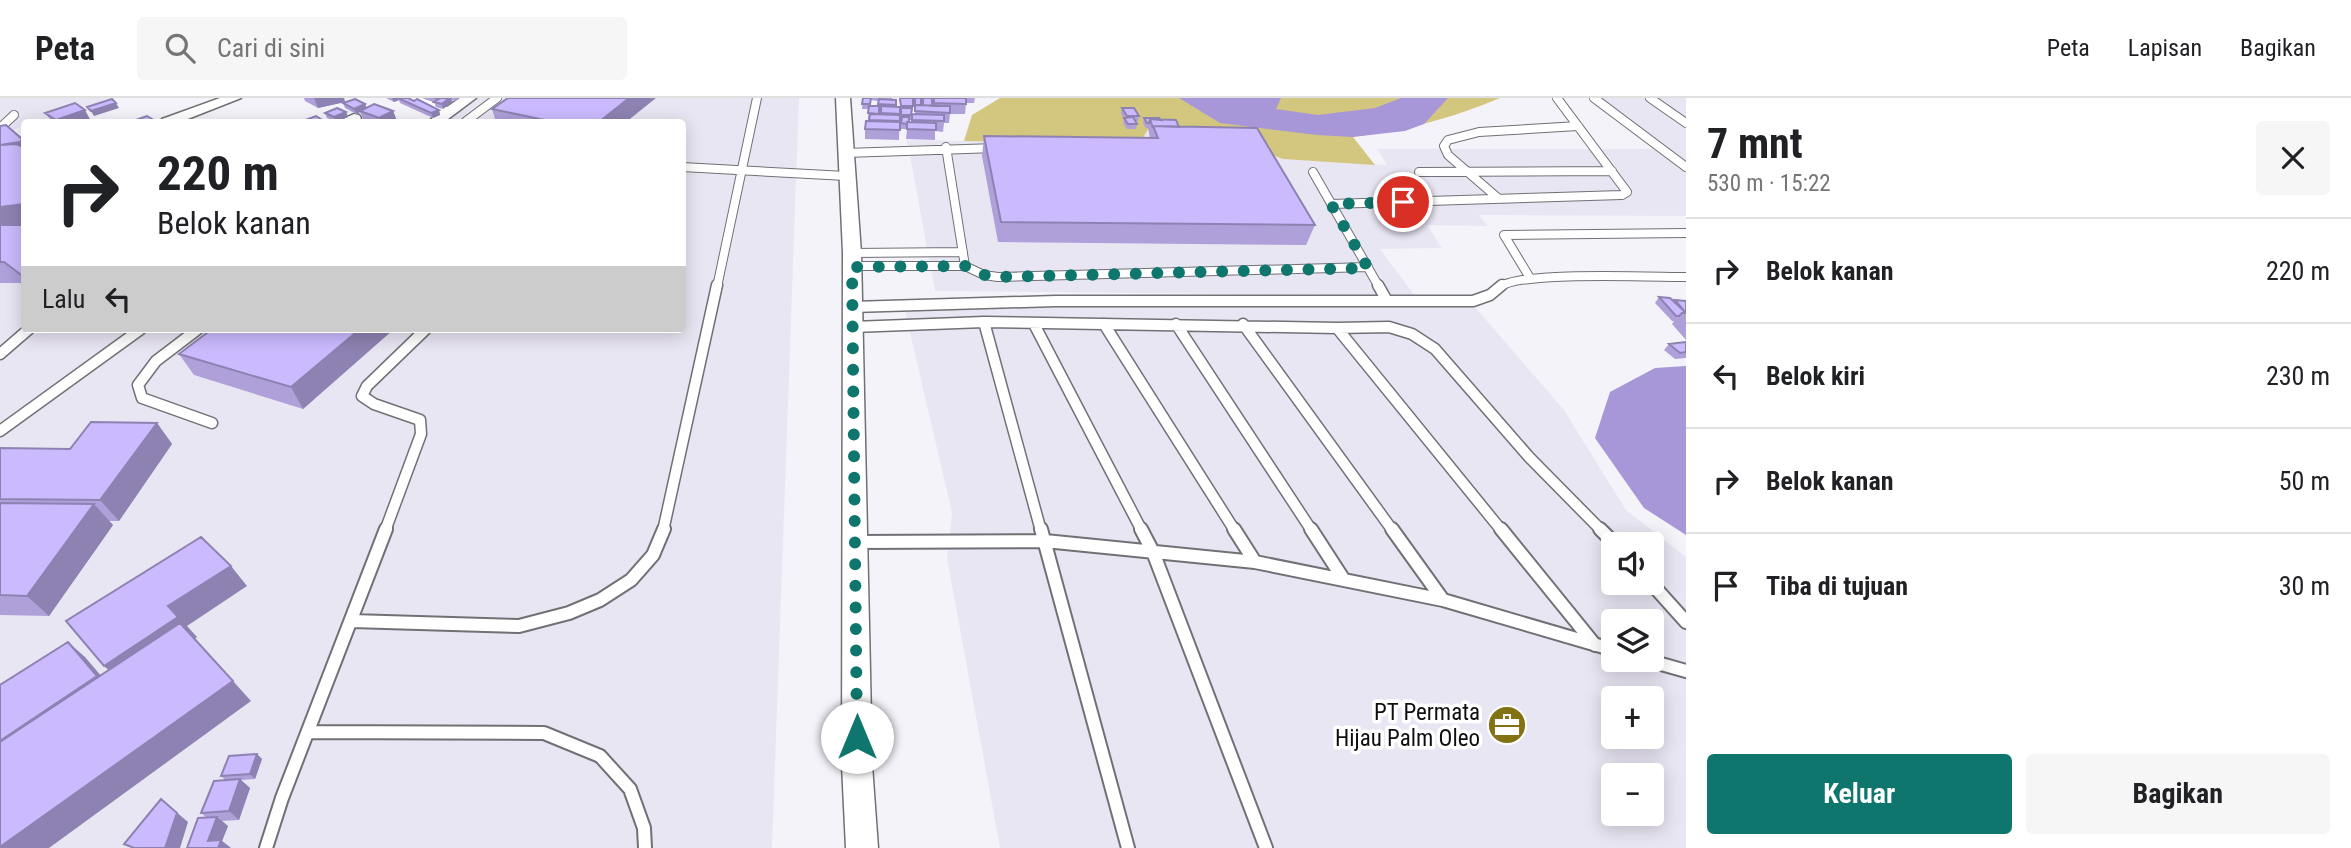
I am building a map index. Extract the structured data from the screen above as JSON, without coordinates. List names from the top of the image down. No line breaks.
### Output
{"places":{"office":["PT Permata Hijau Palm Oleo"]},"page":{"header":"Peta","search":"Cari di sini","nav":["Peta","Lapisan","Bagikan"],"heading":["7 mnt","530 m · 15:22"],"turn":["220 m","Belok kanan"],"list":[{"name":"Belok kanan","value":"220 m"},{"name":"Belok kiri","value":"230 m"},{"name":"Belok kanan","value":"50 m"},{"name":"Tiba di tujuan","value":"30 m"}],"then":"Lalu","map_buttons":["+","−"],"buttons":["Keluar","Bagikan"]}}
